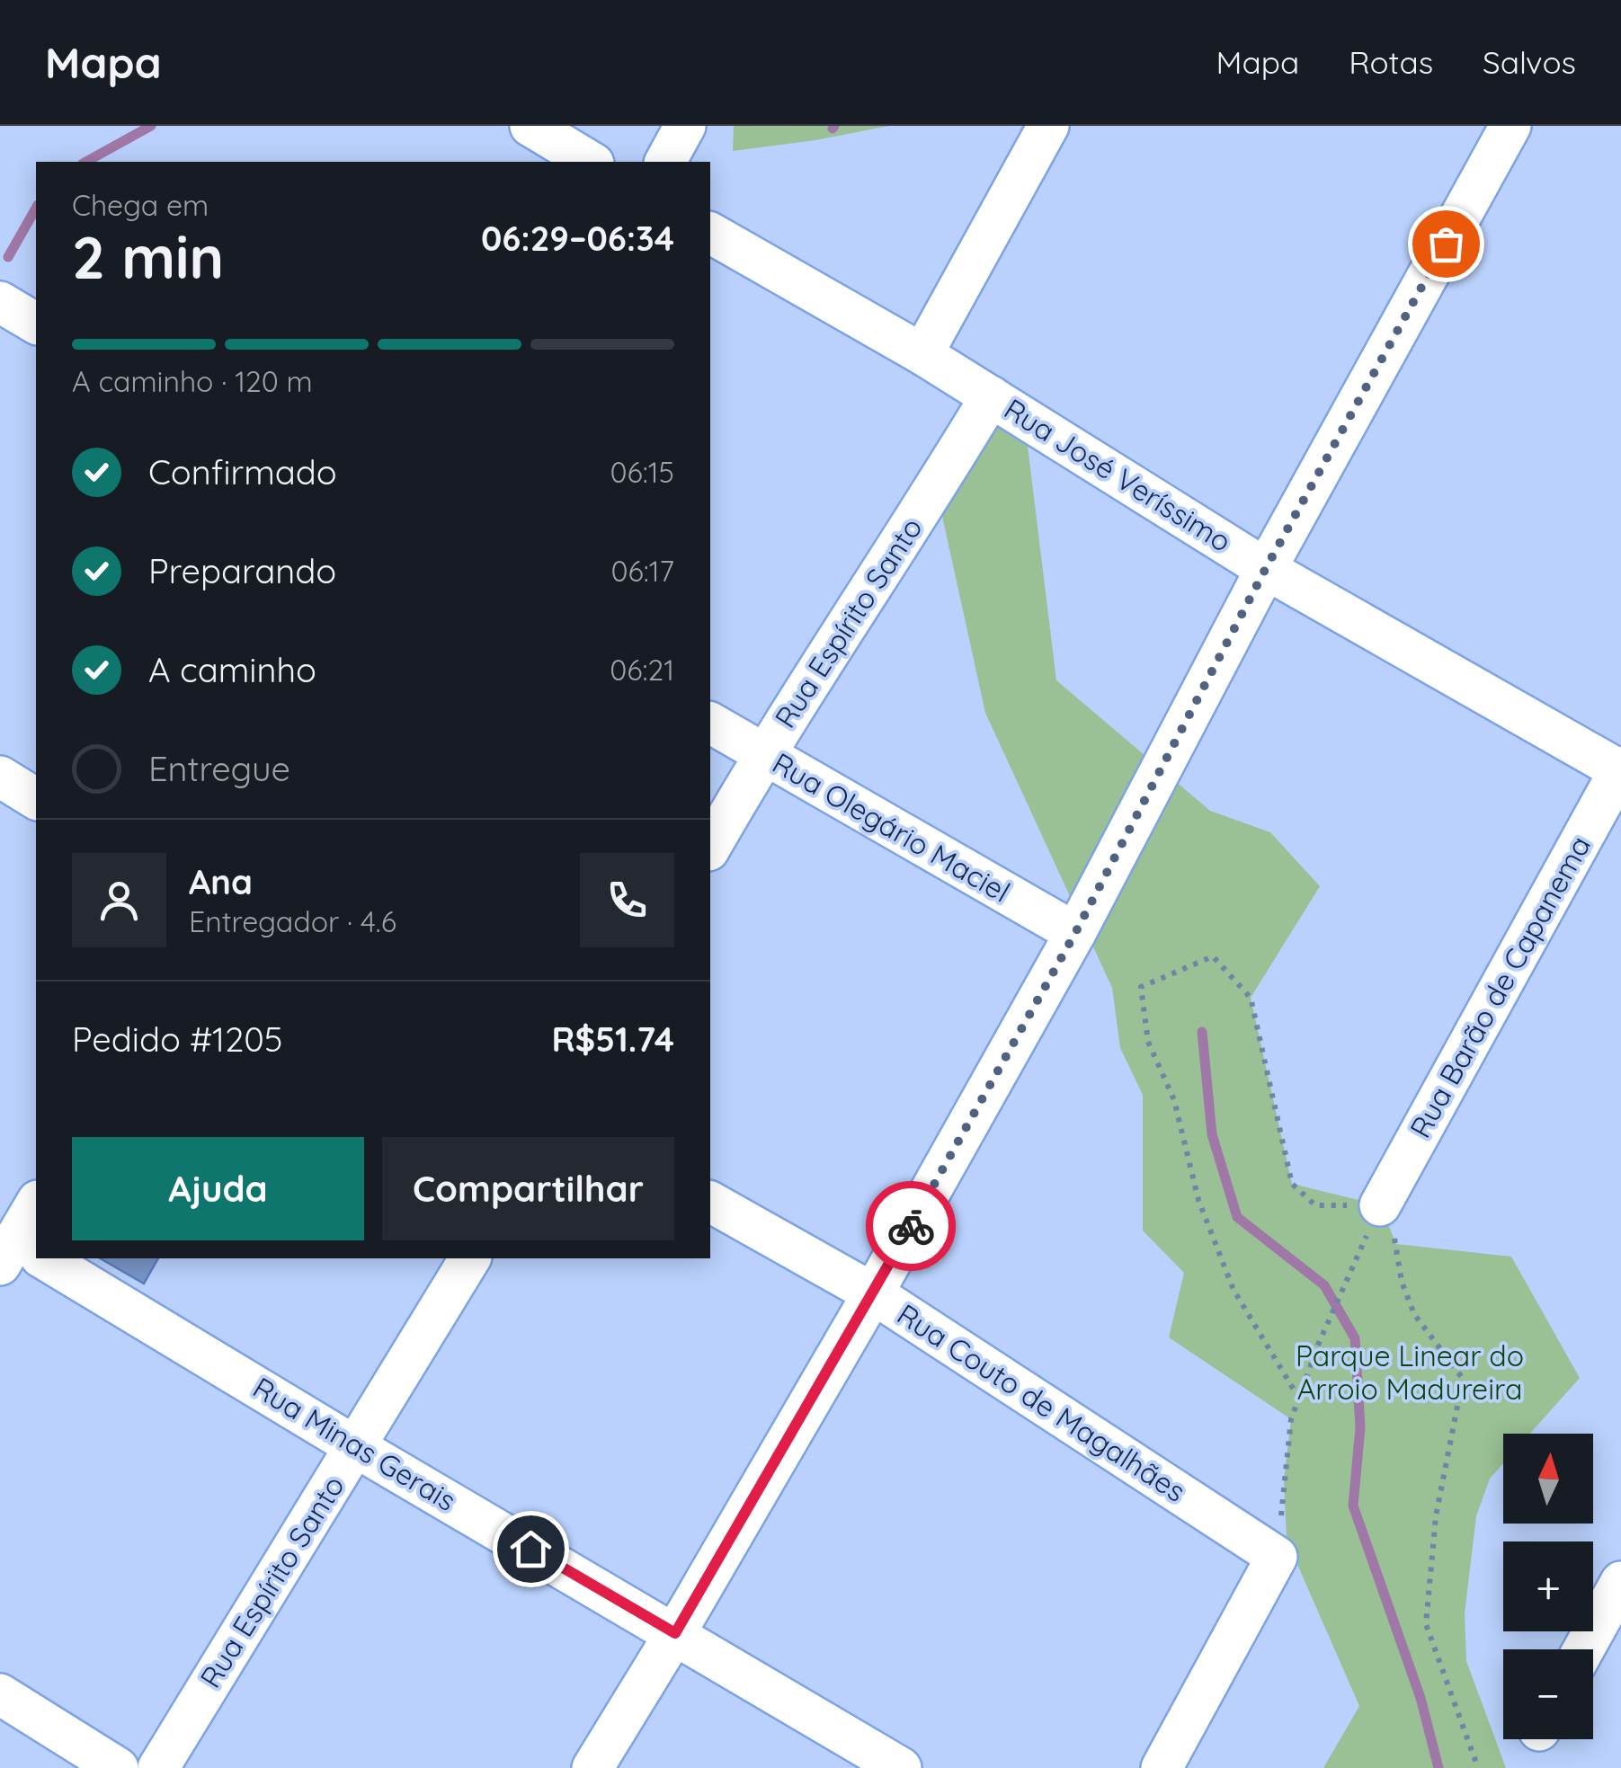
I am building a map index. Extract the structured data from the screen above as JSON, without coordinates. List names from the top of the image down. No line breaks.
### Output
{"streets":{"street":["Rua José Veríssimo","Rua Espírito Santo","Rua Olegário Maciel","Rua Barão de Capanema","Rua Couto de Magalhães","Rua Minas Gerais"]},"crossings":[["Rua José Veríssimo","Rua Espírito Santo"],["Rua José Veríssimo","Rua Barão de Capanema"],["Rua Espírito Santo","Rua Olegário Maciel"],["Rua Espírito Santo","Rua Minas Gerais"]],"parks":["Parque Linear do Arroio Madureira"],"north":"top","page":{"header":"Mapa","nav":["Mapa","Rotas","Salvos"],"heading":["2 min","Chega em","06:29–06:34"],"panel":["Ana","Entregador · 4.6","Pedido #1205","R$51.74"],"bar":"A caminho · 120 m","list":[["Confirmado","06:15"],["Preparando","06:17"],["A caminho","06:21"],"Entregue"],"buttons":["Ajuda","Compartilhar"],"map_buttons":["+","−"]}}
